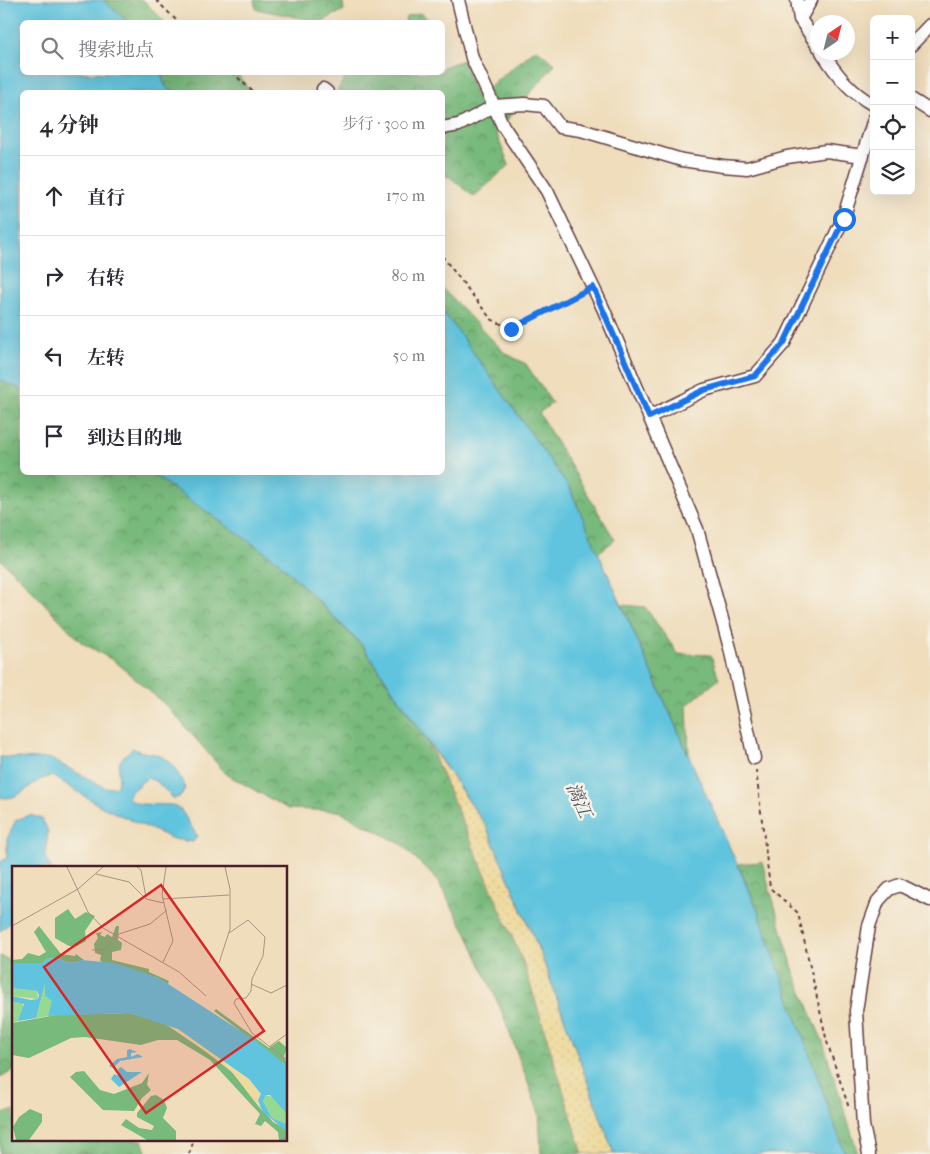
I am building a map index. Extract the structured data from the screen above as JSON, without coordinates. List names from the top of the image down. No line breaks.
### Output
{"water":["漓江"],"north":"top right","page":{"map_buttons":["+","−"],"search":"搜索地点","heading":["4 分钟","步行 · 300 m"],"list":[["直行","170 m"],["右转","80 m"],["左转","50 m"],"到达目的地"]}}
